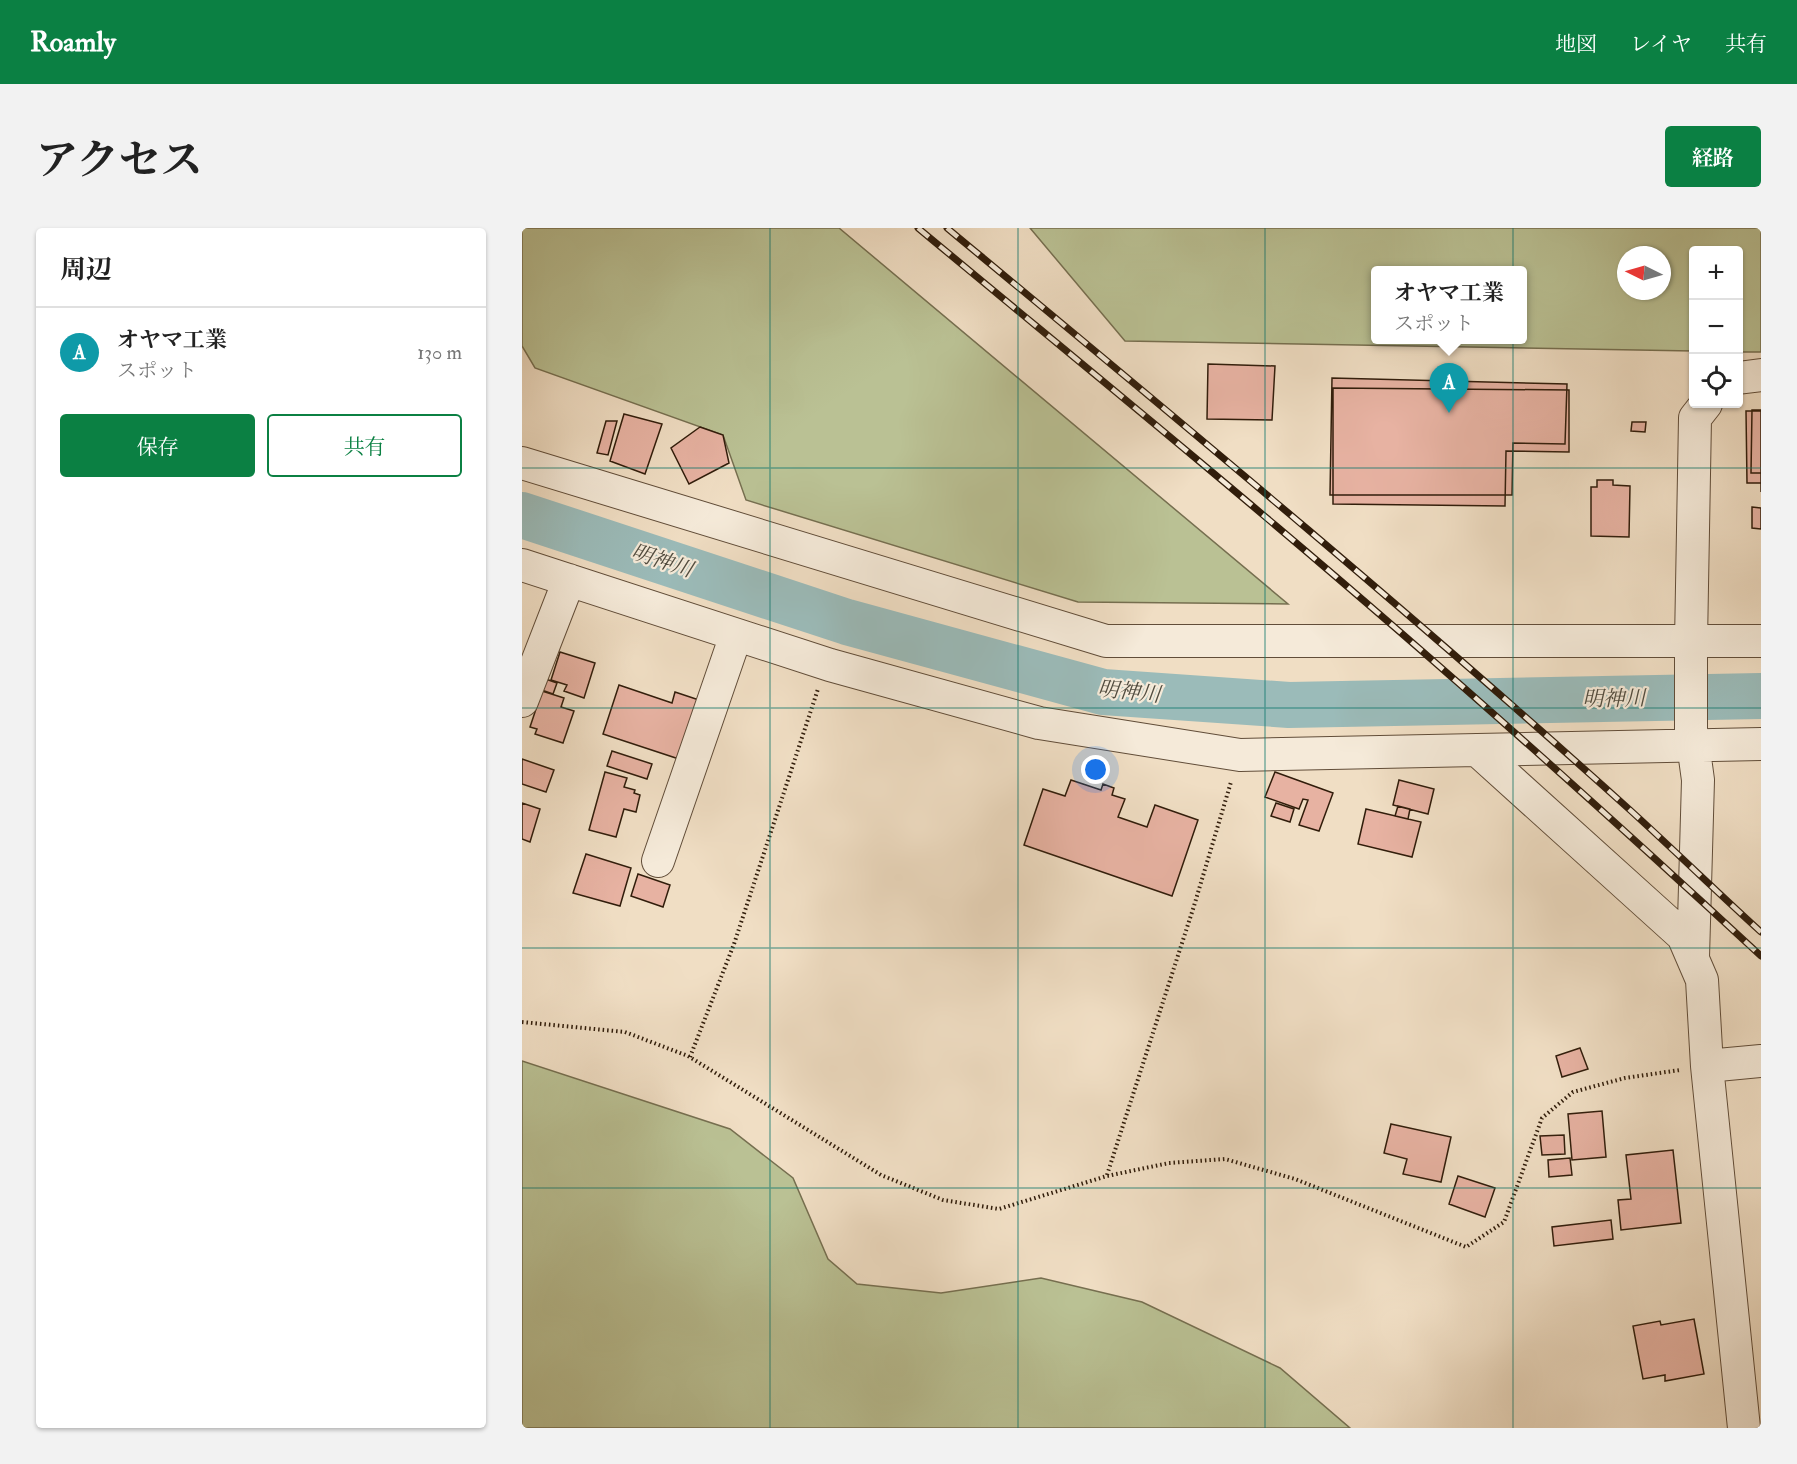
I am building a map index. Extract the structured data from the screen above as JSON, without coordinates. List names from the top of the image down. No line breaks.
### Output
{"water":["明神川"],"north":"left","page":{"header":"Roamly","nav":["地図","レイヤ","共有"],"title":"アクセス","buttons":["経路",["保存","共有"]],"heading":"周辺","map_buttons":["+","−"],"popup":["オヤマ工業","スポット"],"list":[{"mark":"A","name":"オヤマ工業","note":"スポット","value":"130 m"}],"pins":"A"}}
